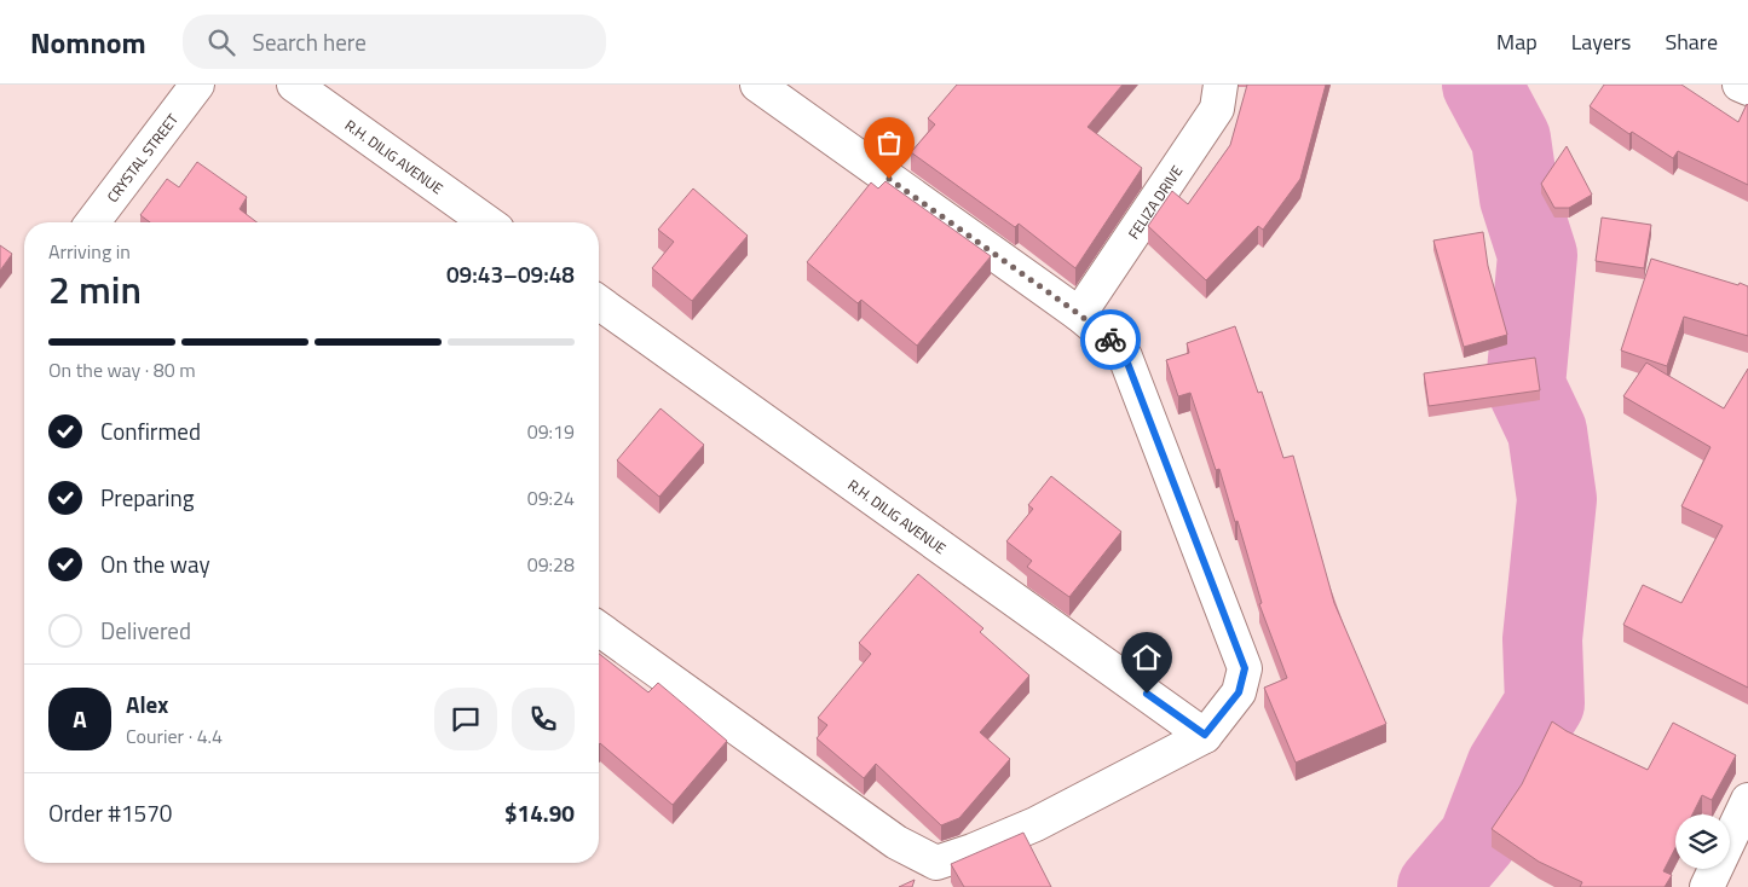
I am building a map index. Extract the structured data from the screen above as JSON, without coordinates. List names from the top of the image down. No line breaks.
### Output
{"streets":{"street":["CRYSTAL STREET","R.H. DILIG AVENUE","FELIZA DRIVE"]},"page":{"header":"Nomnom","search":"Search here","nav":["Map","Layers","Share"],"heading":["2 min","Arriving in","09:43–09:48"],"panel":["Alex","Courier · 4.4","Order #1570","$14.90"],"bar":"On the way · 80 m","list":[["Confirmed","09:19"],["Preparing","09:24"],["On the way","09:28"],"Delivered"],"round":"A"}}
